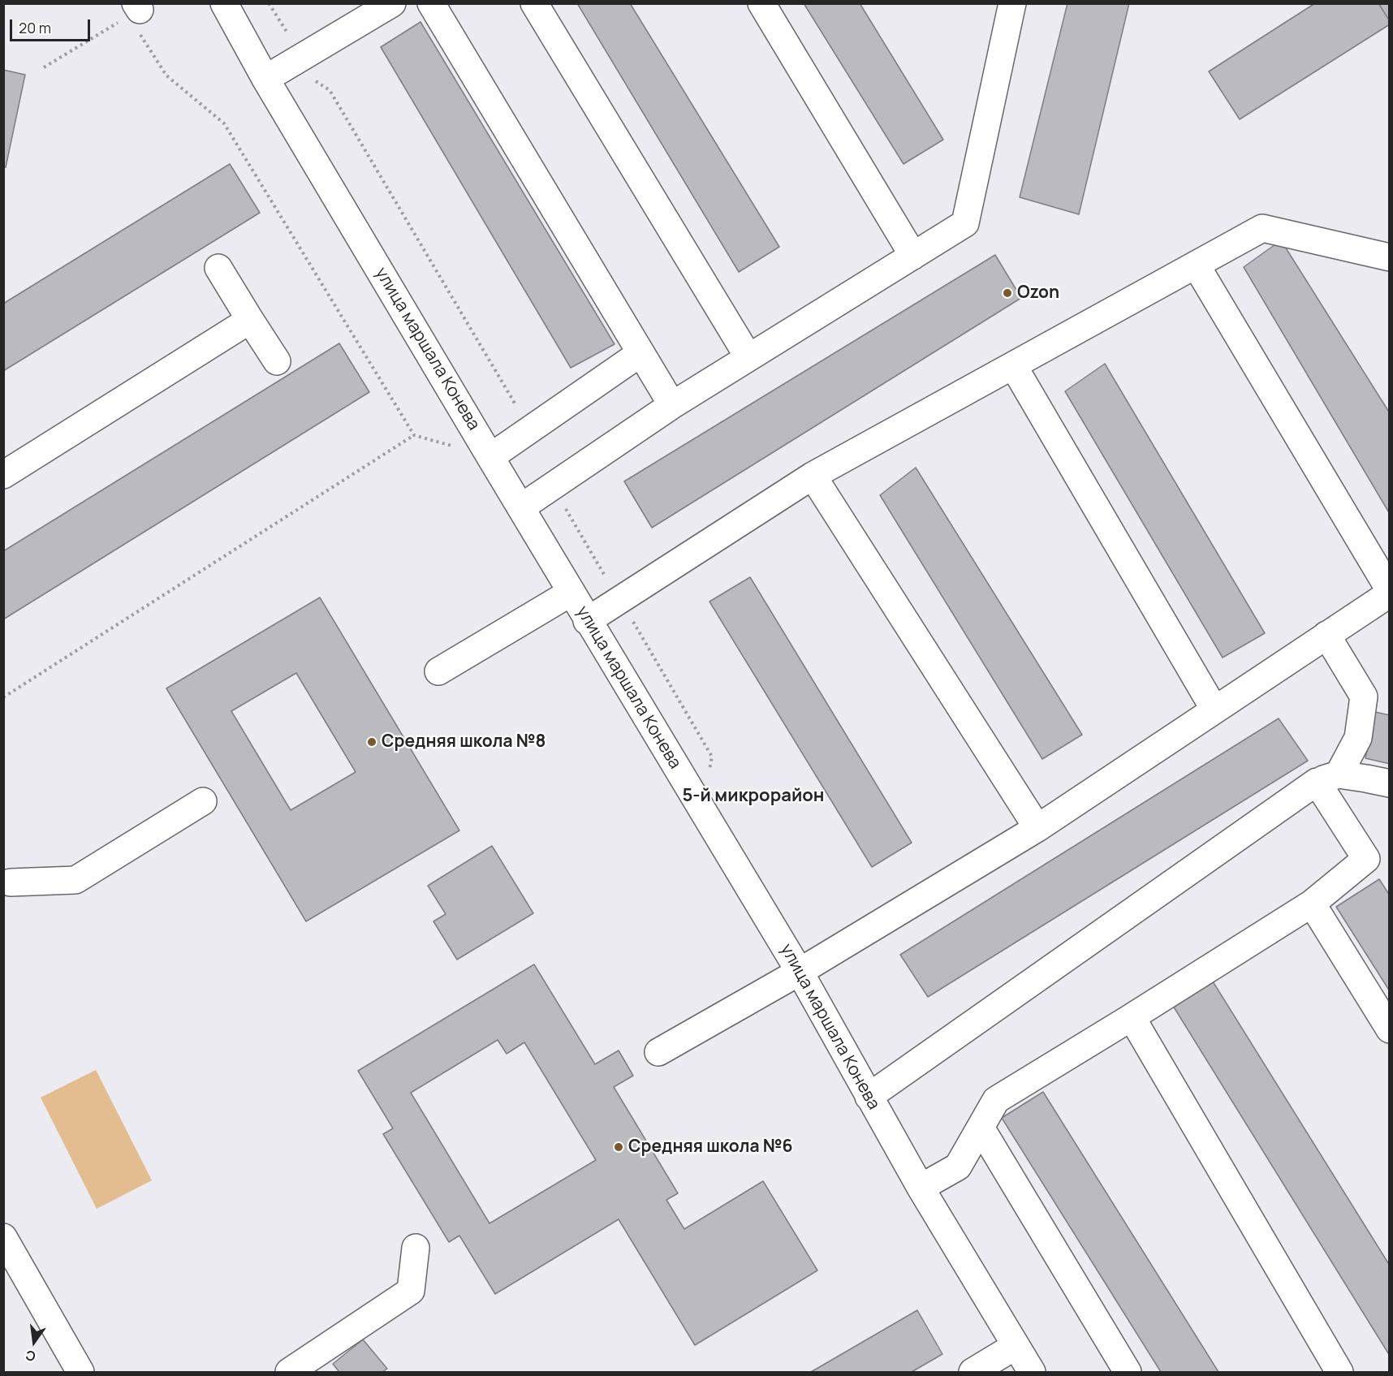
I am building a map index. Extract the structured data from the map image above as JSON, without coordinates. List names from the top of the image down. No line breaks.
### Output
{"streets":{"street":["улица маршала Конева"]},"districts":["5-й микрорайон"],"places":["Ozon","Средняя школа №8","Средняя школа №6"],"scale_bar":"20 m","north":"bottom"}
